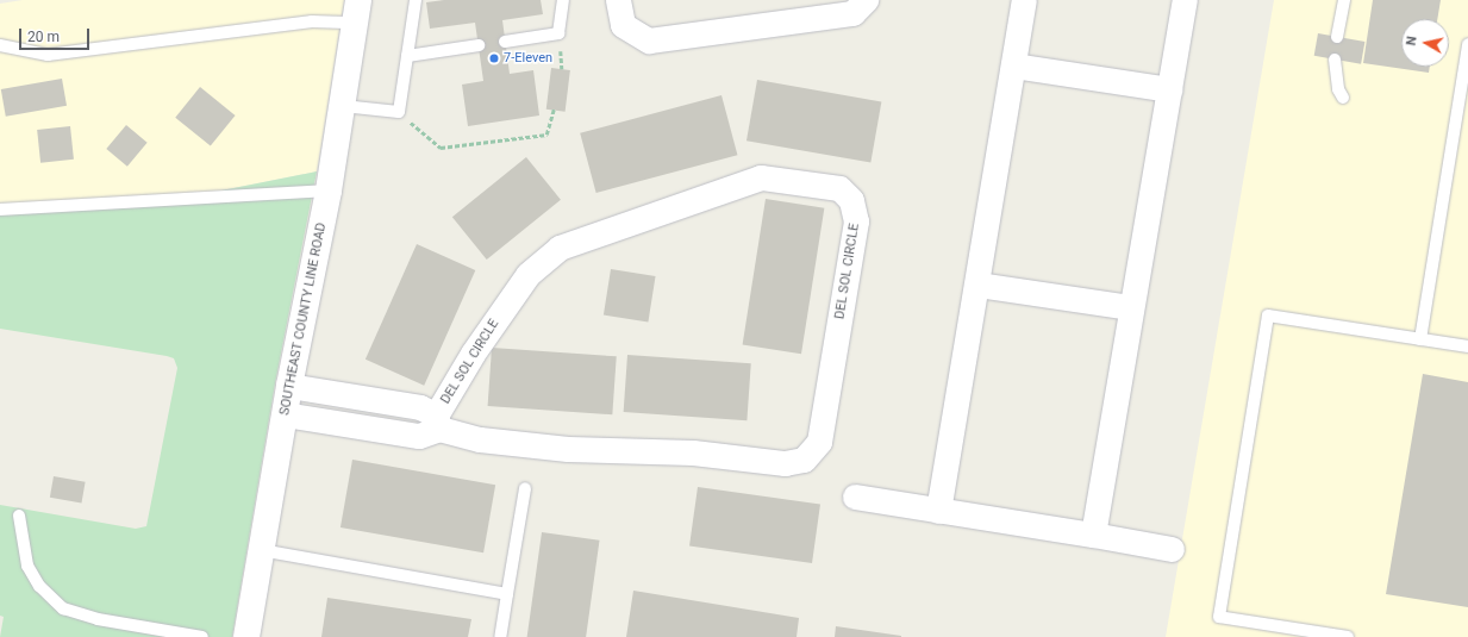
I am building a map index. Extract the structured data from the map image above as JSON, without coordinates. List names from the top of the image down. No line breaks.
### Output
{"streets":{"street":["DEL SOL CIRCLE","SOUTHEAST COUNTY LINE ROAD"]},"crossings":[["DEL SOL CIRCLE","SOUTHEAST COUNTY LINE ROAD"]],"places":["7-Eleven"],"scale_bar":"20 m","north":"left"}
